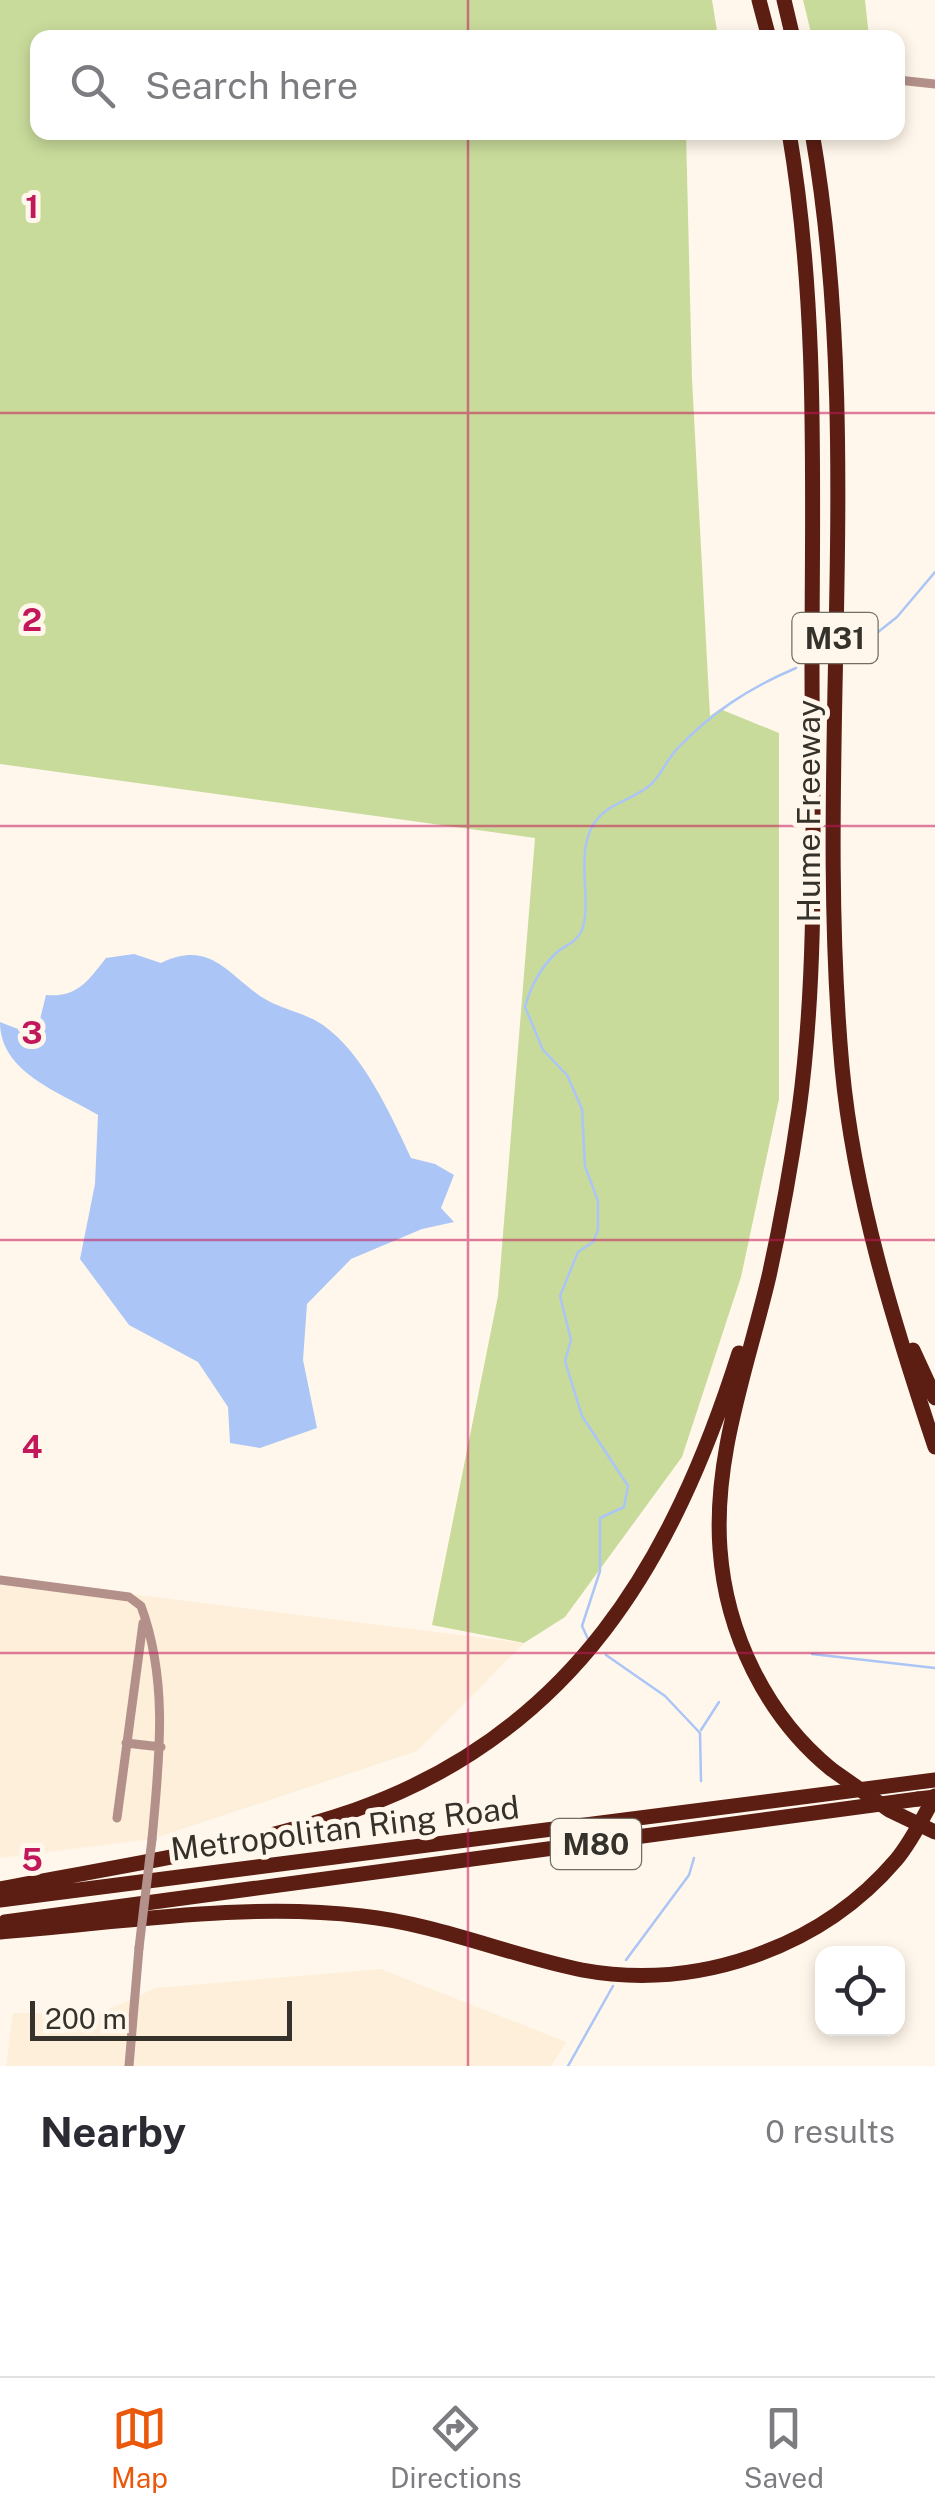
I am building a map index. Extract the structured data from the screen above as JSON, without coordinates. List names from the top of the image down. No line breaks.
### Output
{"streets":{"highway":["M31","Hume Freeway","Metropolitan Ring Road","M80"]},"scale_bar":"200 m","page":{"search":"Search here","scale":"200 m","heading":["Nearby","0 results"],"nav":["Map","Directions","Saved"]},"grid":{"rows":["1","2","3","4","5"]}}
